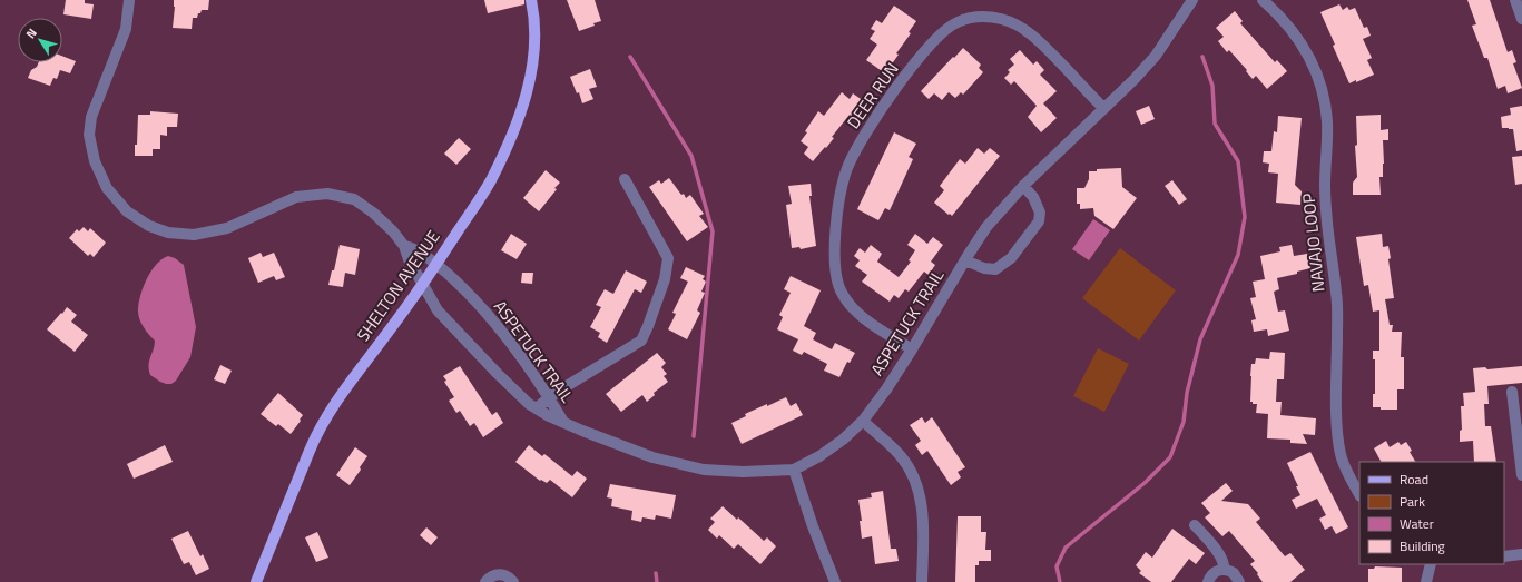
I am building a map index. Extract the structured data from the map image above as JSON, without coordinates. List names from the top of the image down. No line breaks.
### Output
{"streets":{"main road":["SHELTON AVENUE"],"street":["DEER RUN","NAVAJO LOOP","ASPETUCK TRAIL"]},"crossings":[["DEER RUN","ASPETUCK TRAIL"],["SHELTON AVENUE","ASPETUCK TRAIL"]],"legend":["Road","Park","Water","Building"],"north":"top left"}
